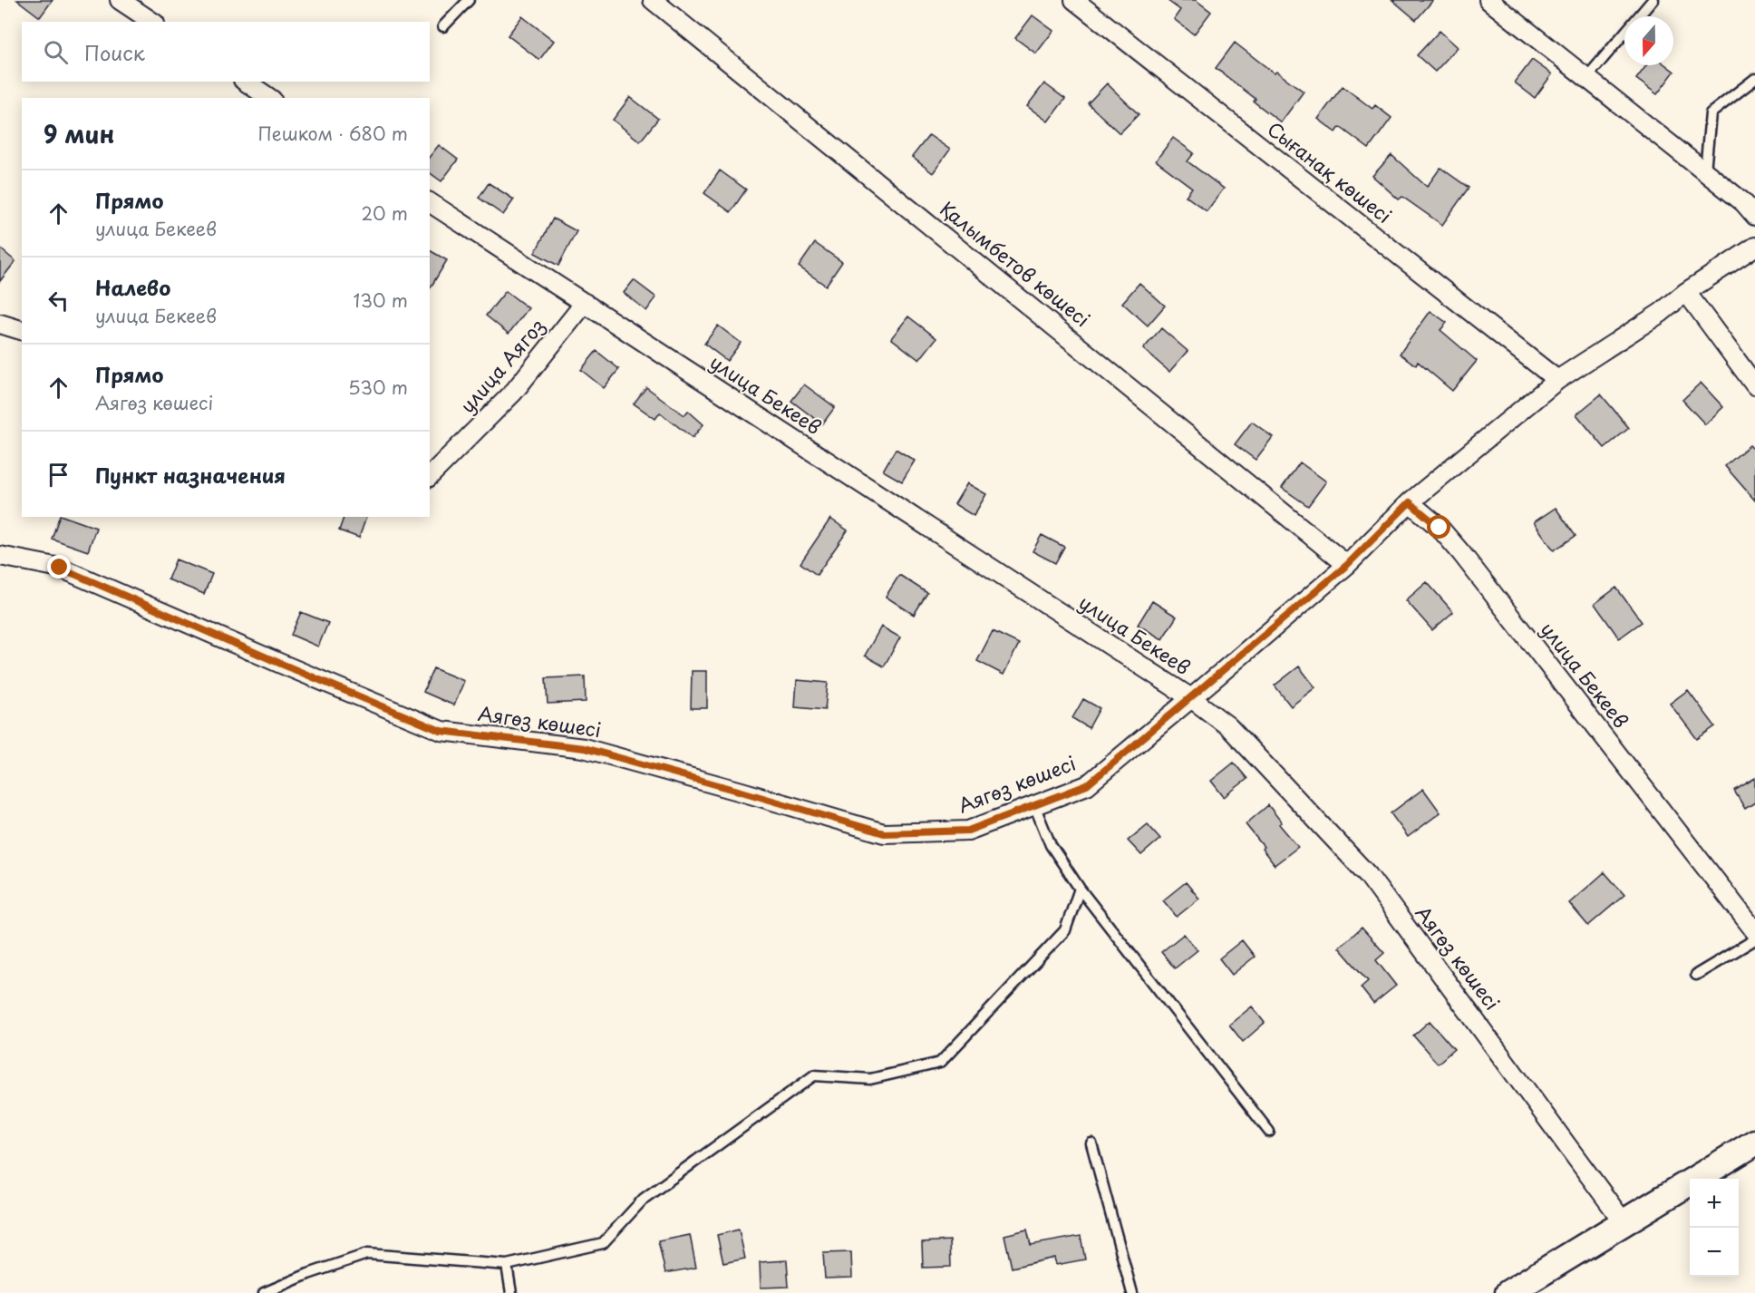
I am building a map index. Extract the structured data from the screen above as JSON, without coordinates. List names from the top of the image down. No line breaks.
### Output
{"streets":{"street":["Сығанақ көшесі","Қалымбетов көшесі","улица Аягоз","улица Бекеев","Аягөз көшесі"]},"crossings":[["Қалымбетов көшесі","улица Бекеев"],["улица Аягоз","улица Бекеев"],["улица Бекеев","Аягөз көшесі"]],"north":"bottom","page":{"search":"Поиск","heading":["9 мин","Пешком · 680 m"],"list":[["Прямо","улица Бекеев","20 m"],["Налево","улица Бекеев","130 m"],["Прямо","Аягөз көшесі","530 m"],"Пункт назначения"],"map_buttons":["+","−"]}}
